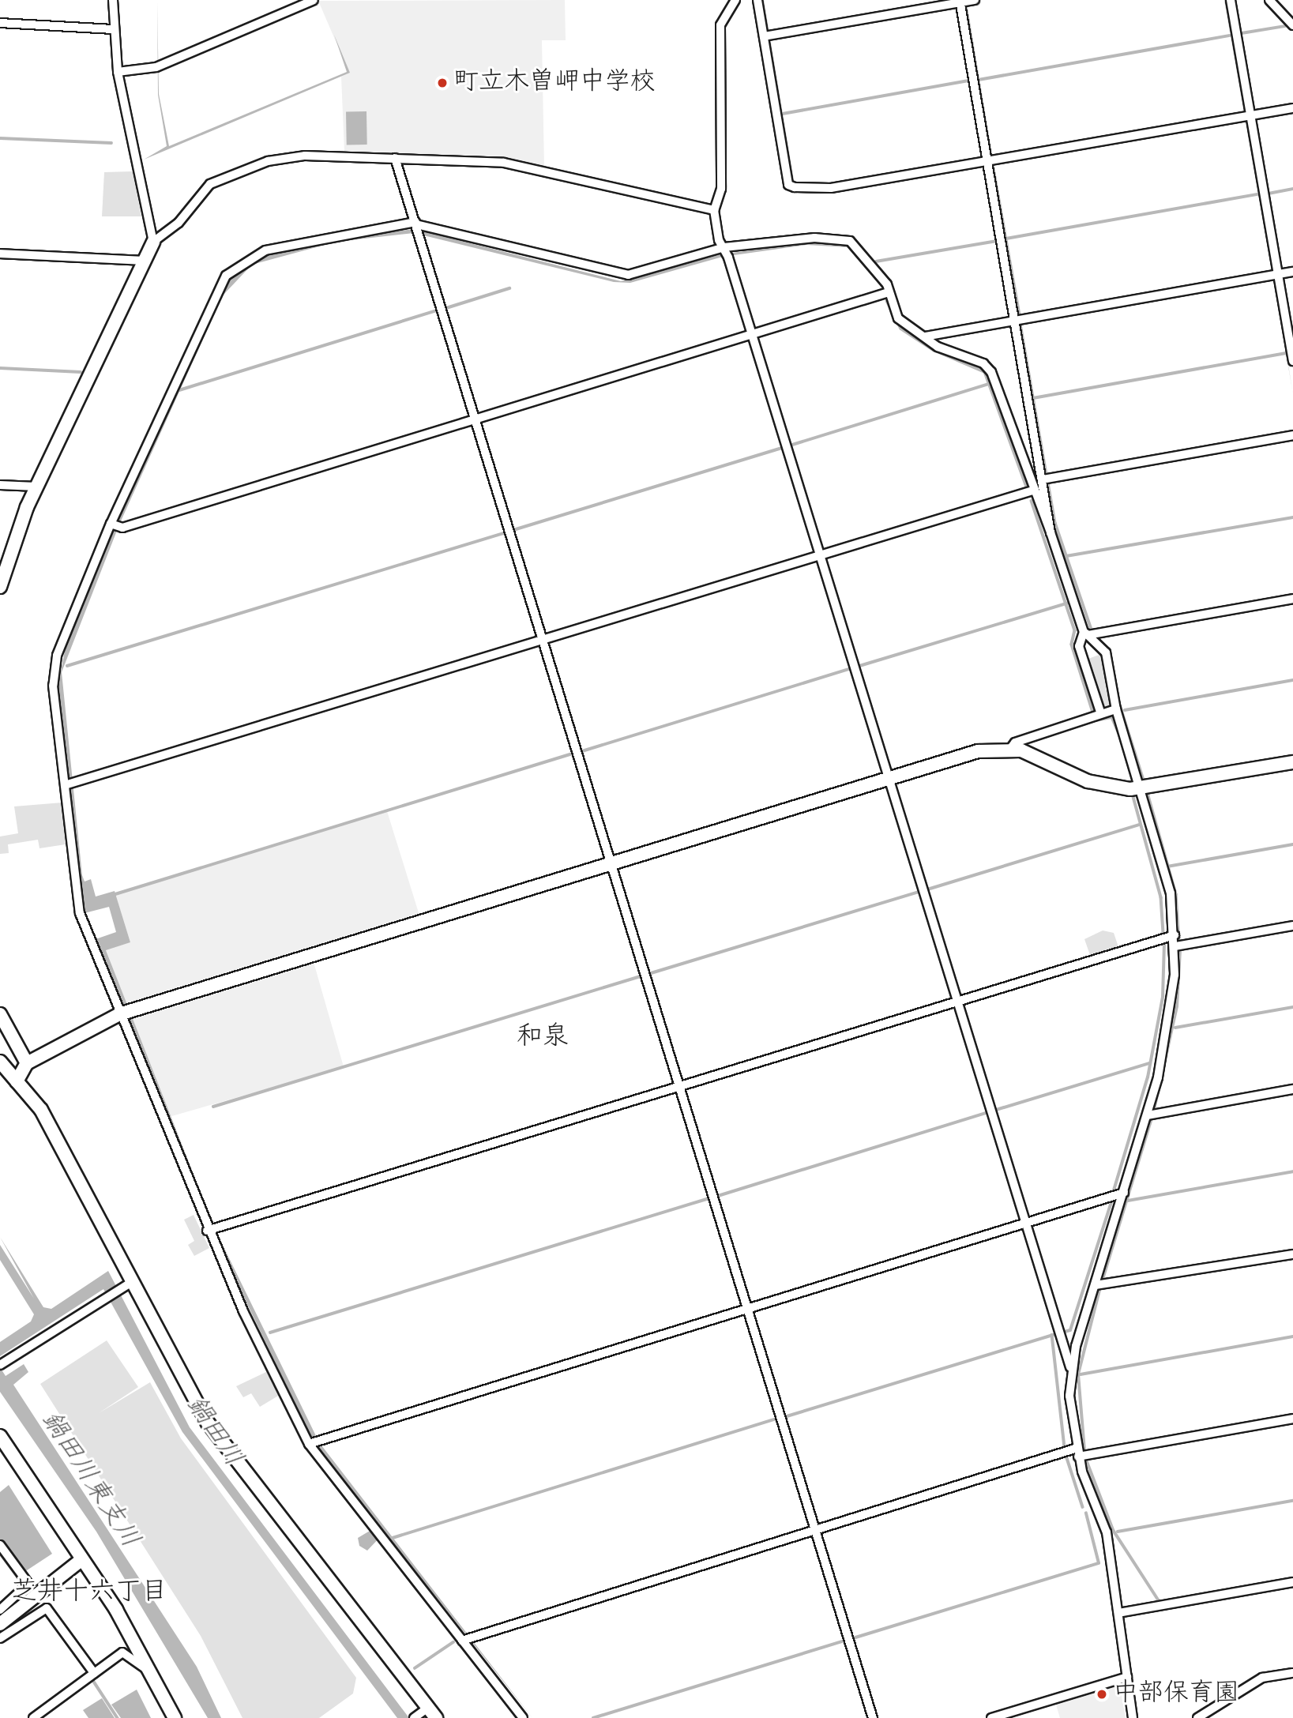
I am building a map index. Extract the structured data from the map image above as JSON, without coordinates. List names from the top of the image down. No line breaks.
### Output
{"districts":["和泉","芝井十六丁目"],"water":["鍋田川","鍋田川東支川"],"places":["町立木曽岬中学校","中部保育園"]}
